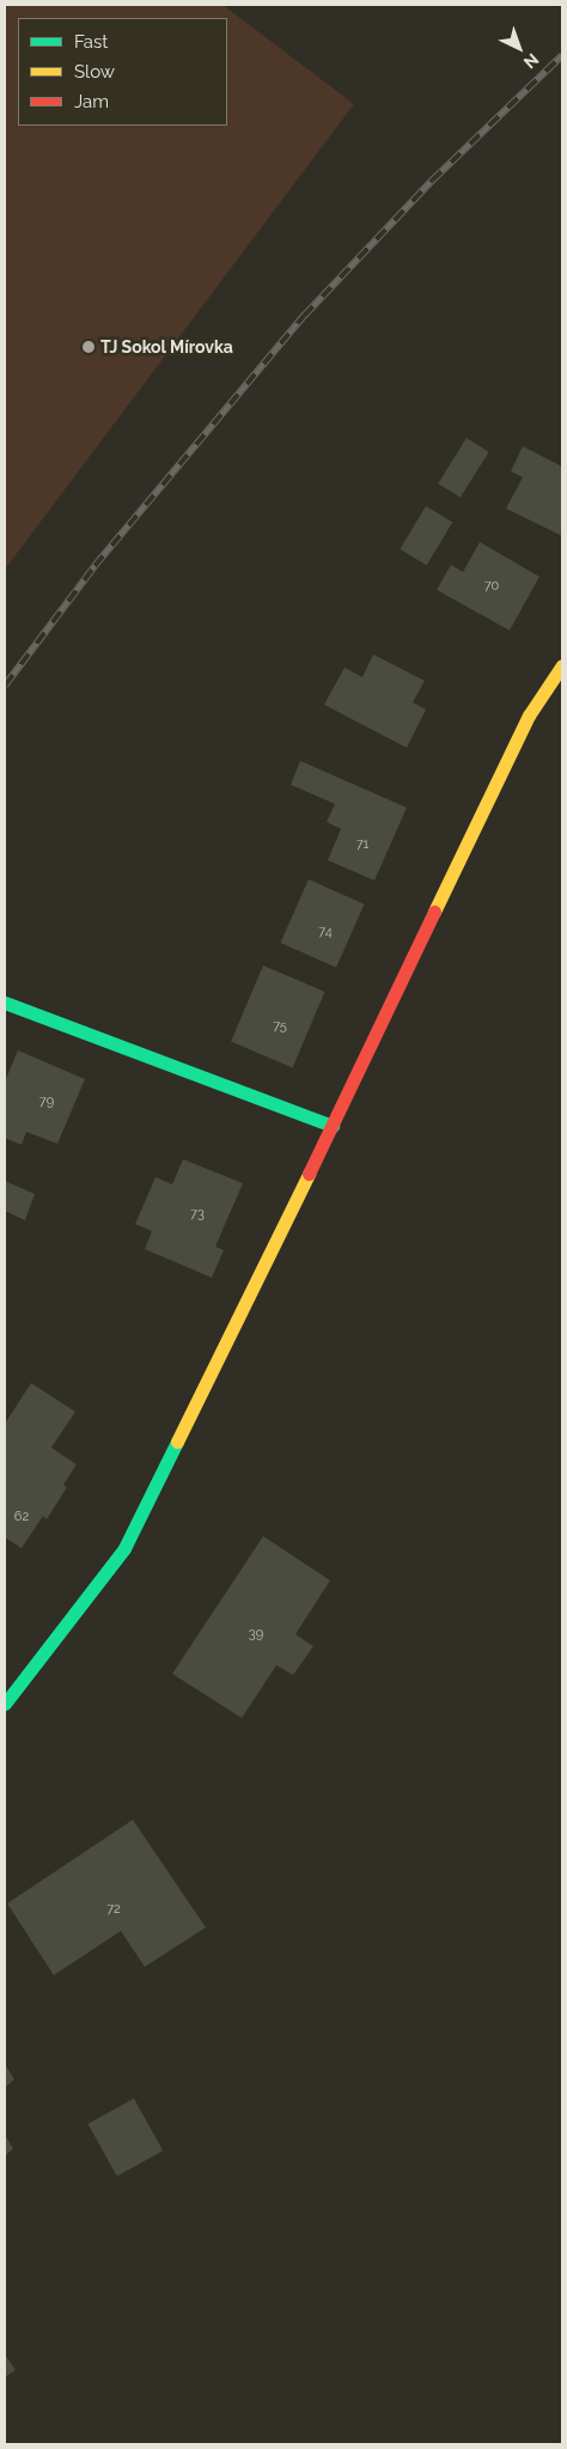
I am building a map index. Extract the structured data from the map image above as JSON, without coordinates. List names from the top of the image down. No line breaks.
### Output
{"places":["TJ Sokol Mírovka"],"house_numbers":["70","71","74","75","79","73","62","39","72"],"legend":["Fast","Slow","Jam"],"north":"bottom right"}
